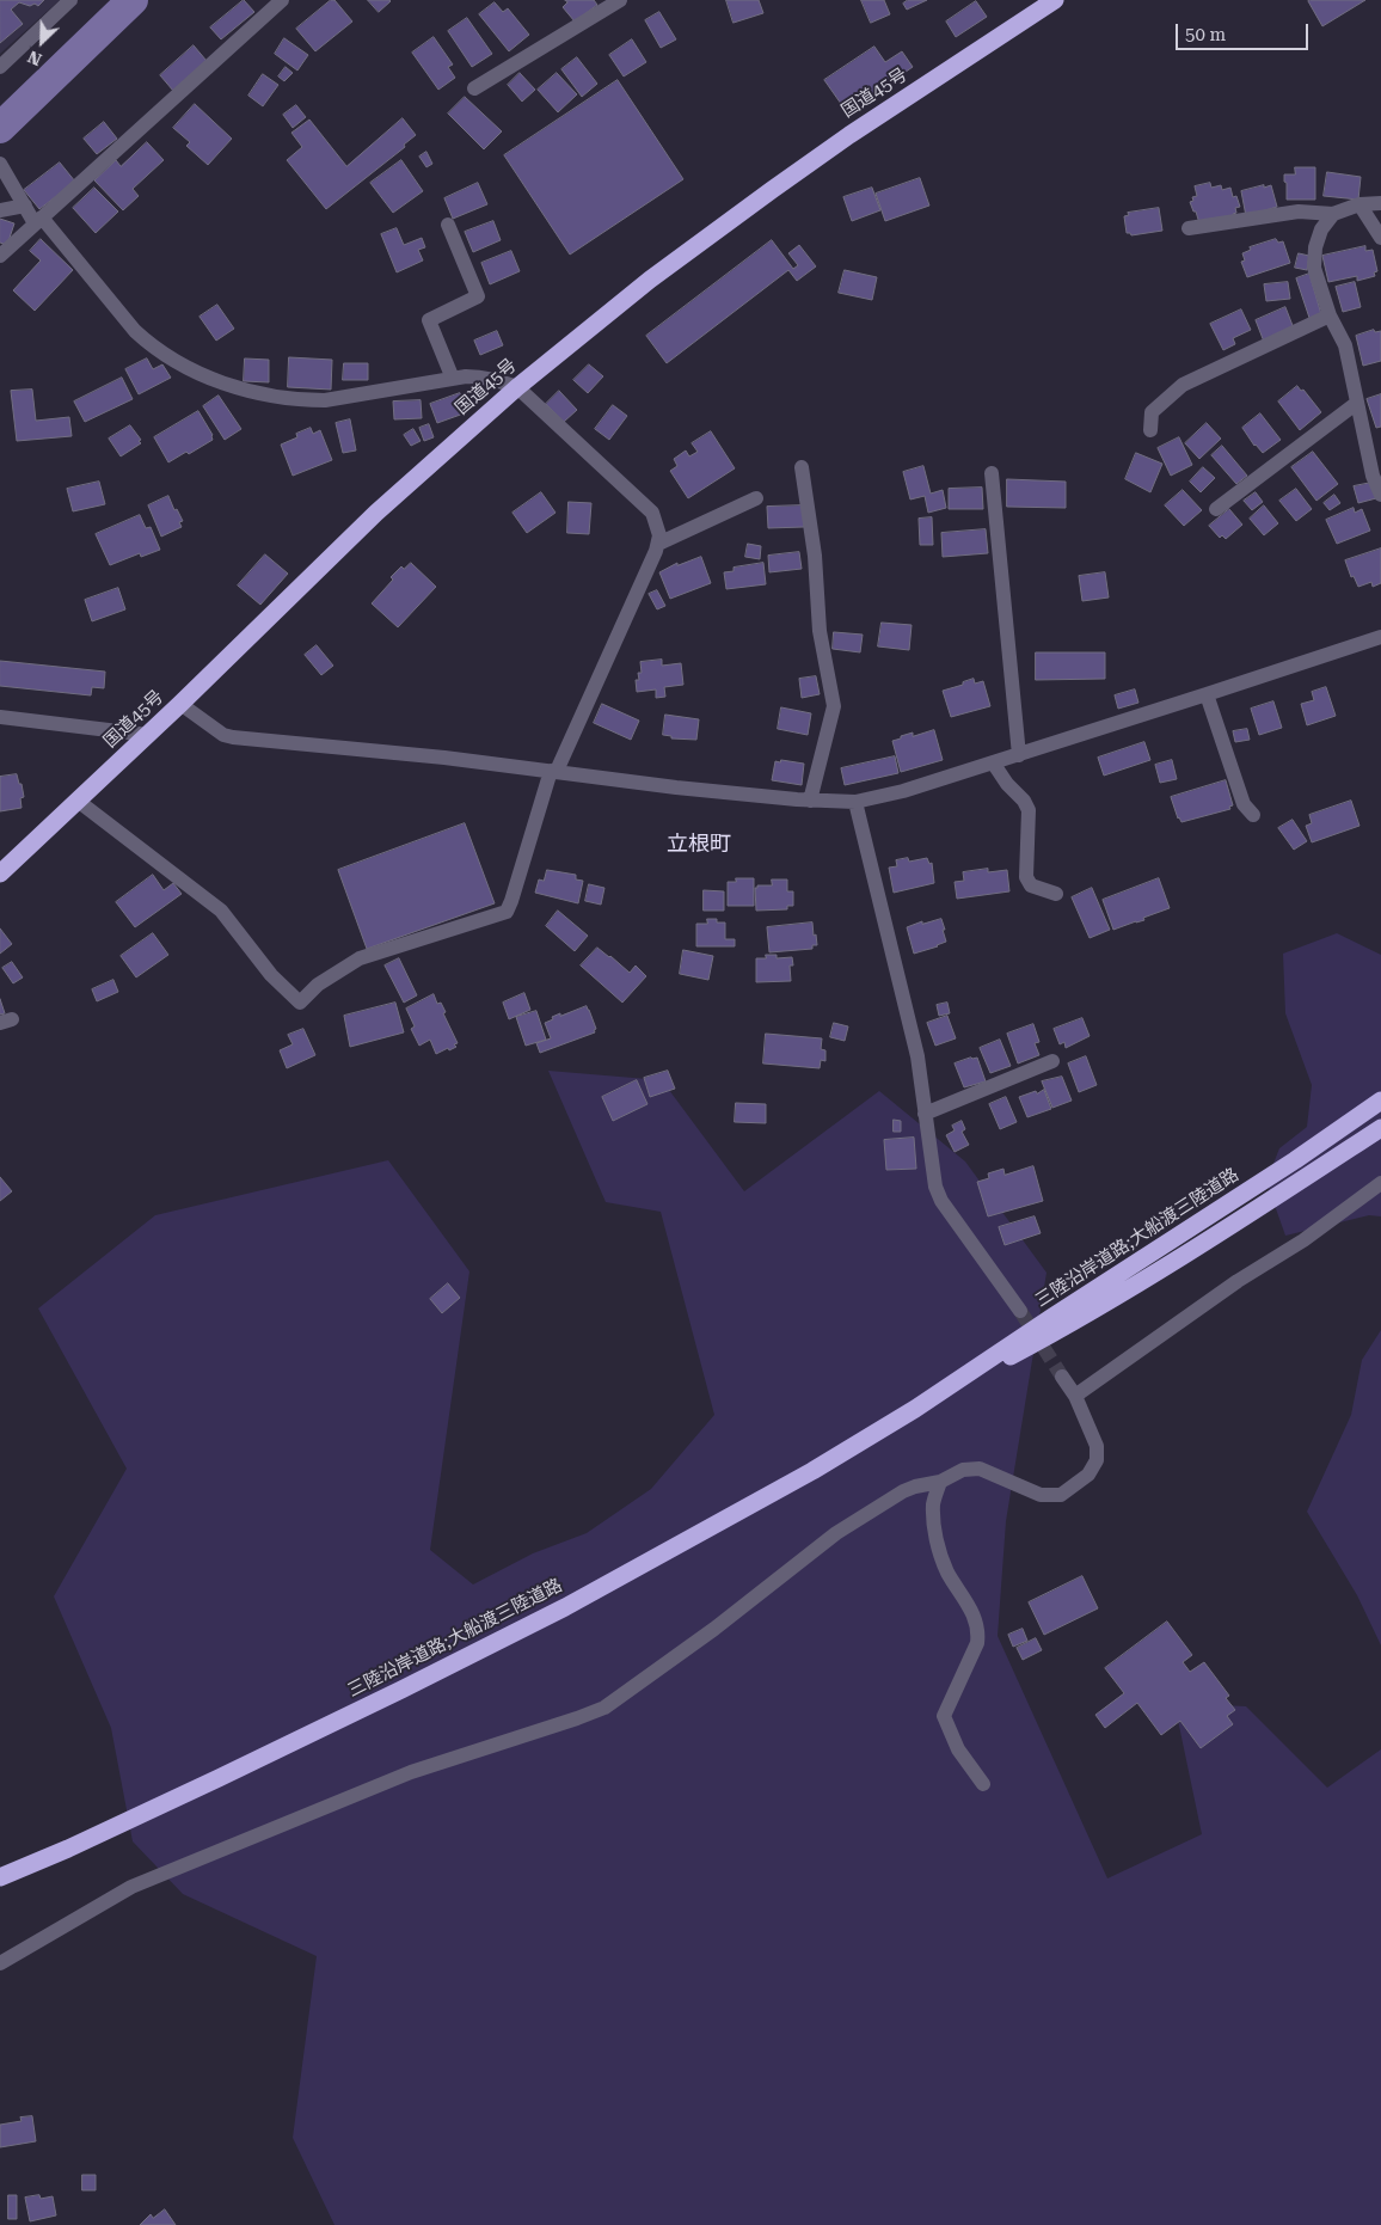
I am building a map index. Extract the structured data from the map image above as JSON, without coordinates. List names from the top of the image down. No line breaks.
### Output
{"streets":{"highway":["国道45号","三陸沿岸道路;大船渡三陸道路"]},"districts":["立根町"],"scale_bar":"50 m","north":"bottom left"}
